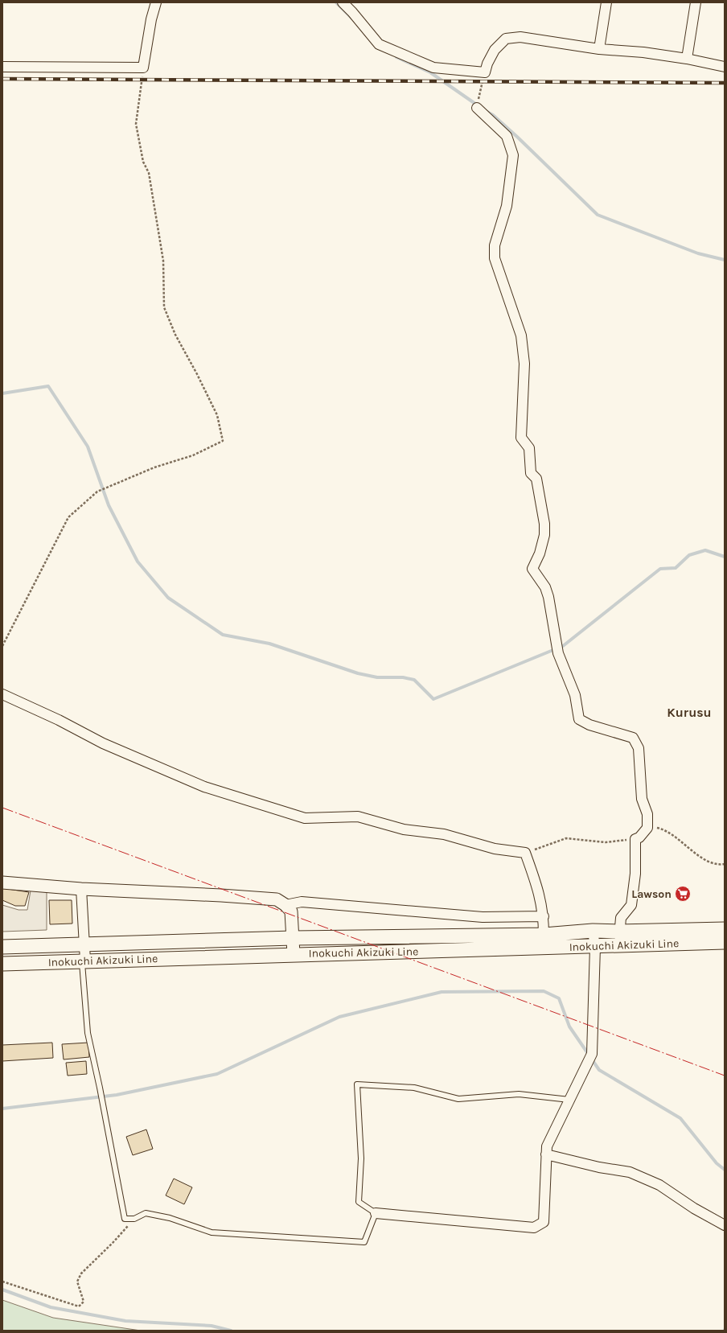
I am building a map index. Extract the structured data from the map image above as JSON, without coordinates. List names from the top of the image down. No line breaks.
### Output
{"streets":{"main road":["Inokuchi Akizuki Line"]},"districts":["Kurusu"],"places":{"supermarket":["Lawson"]}}
